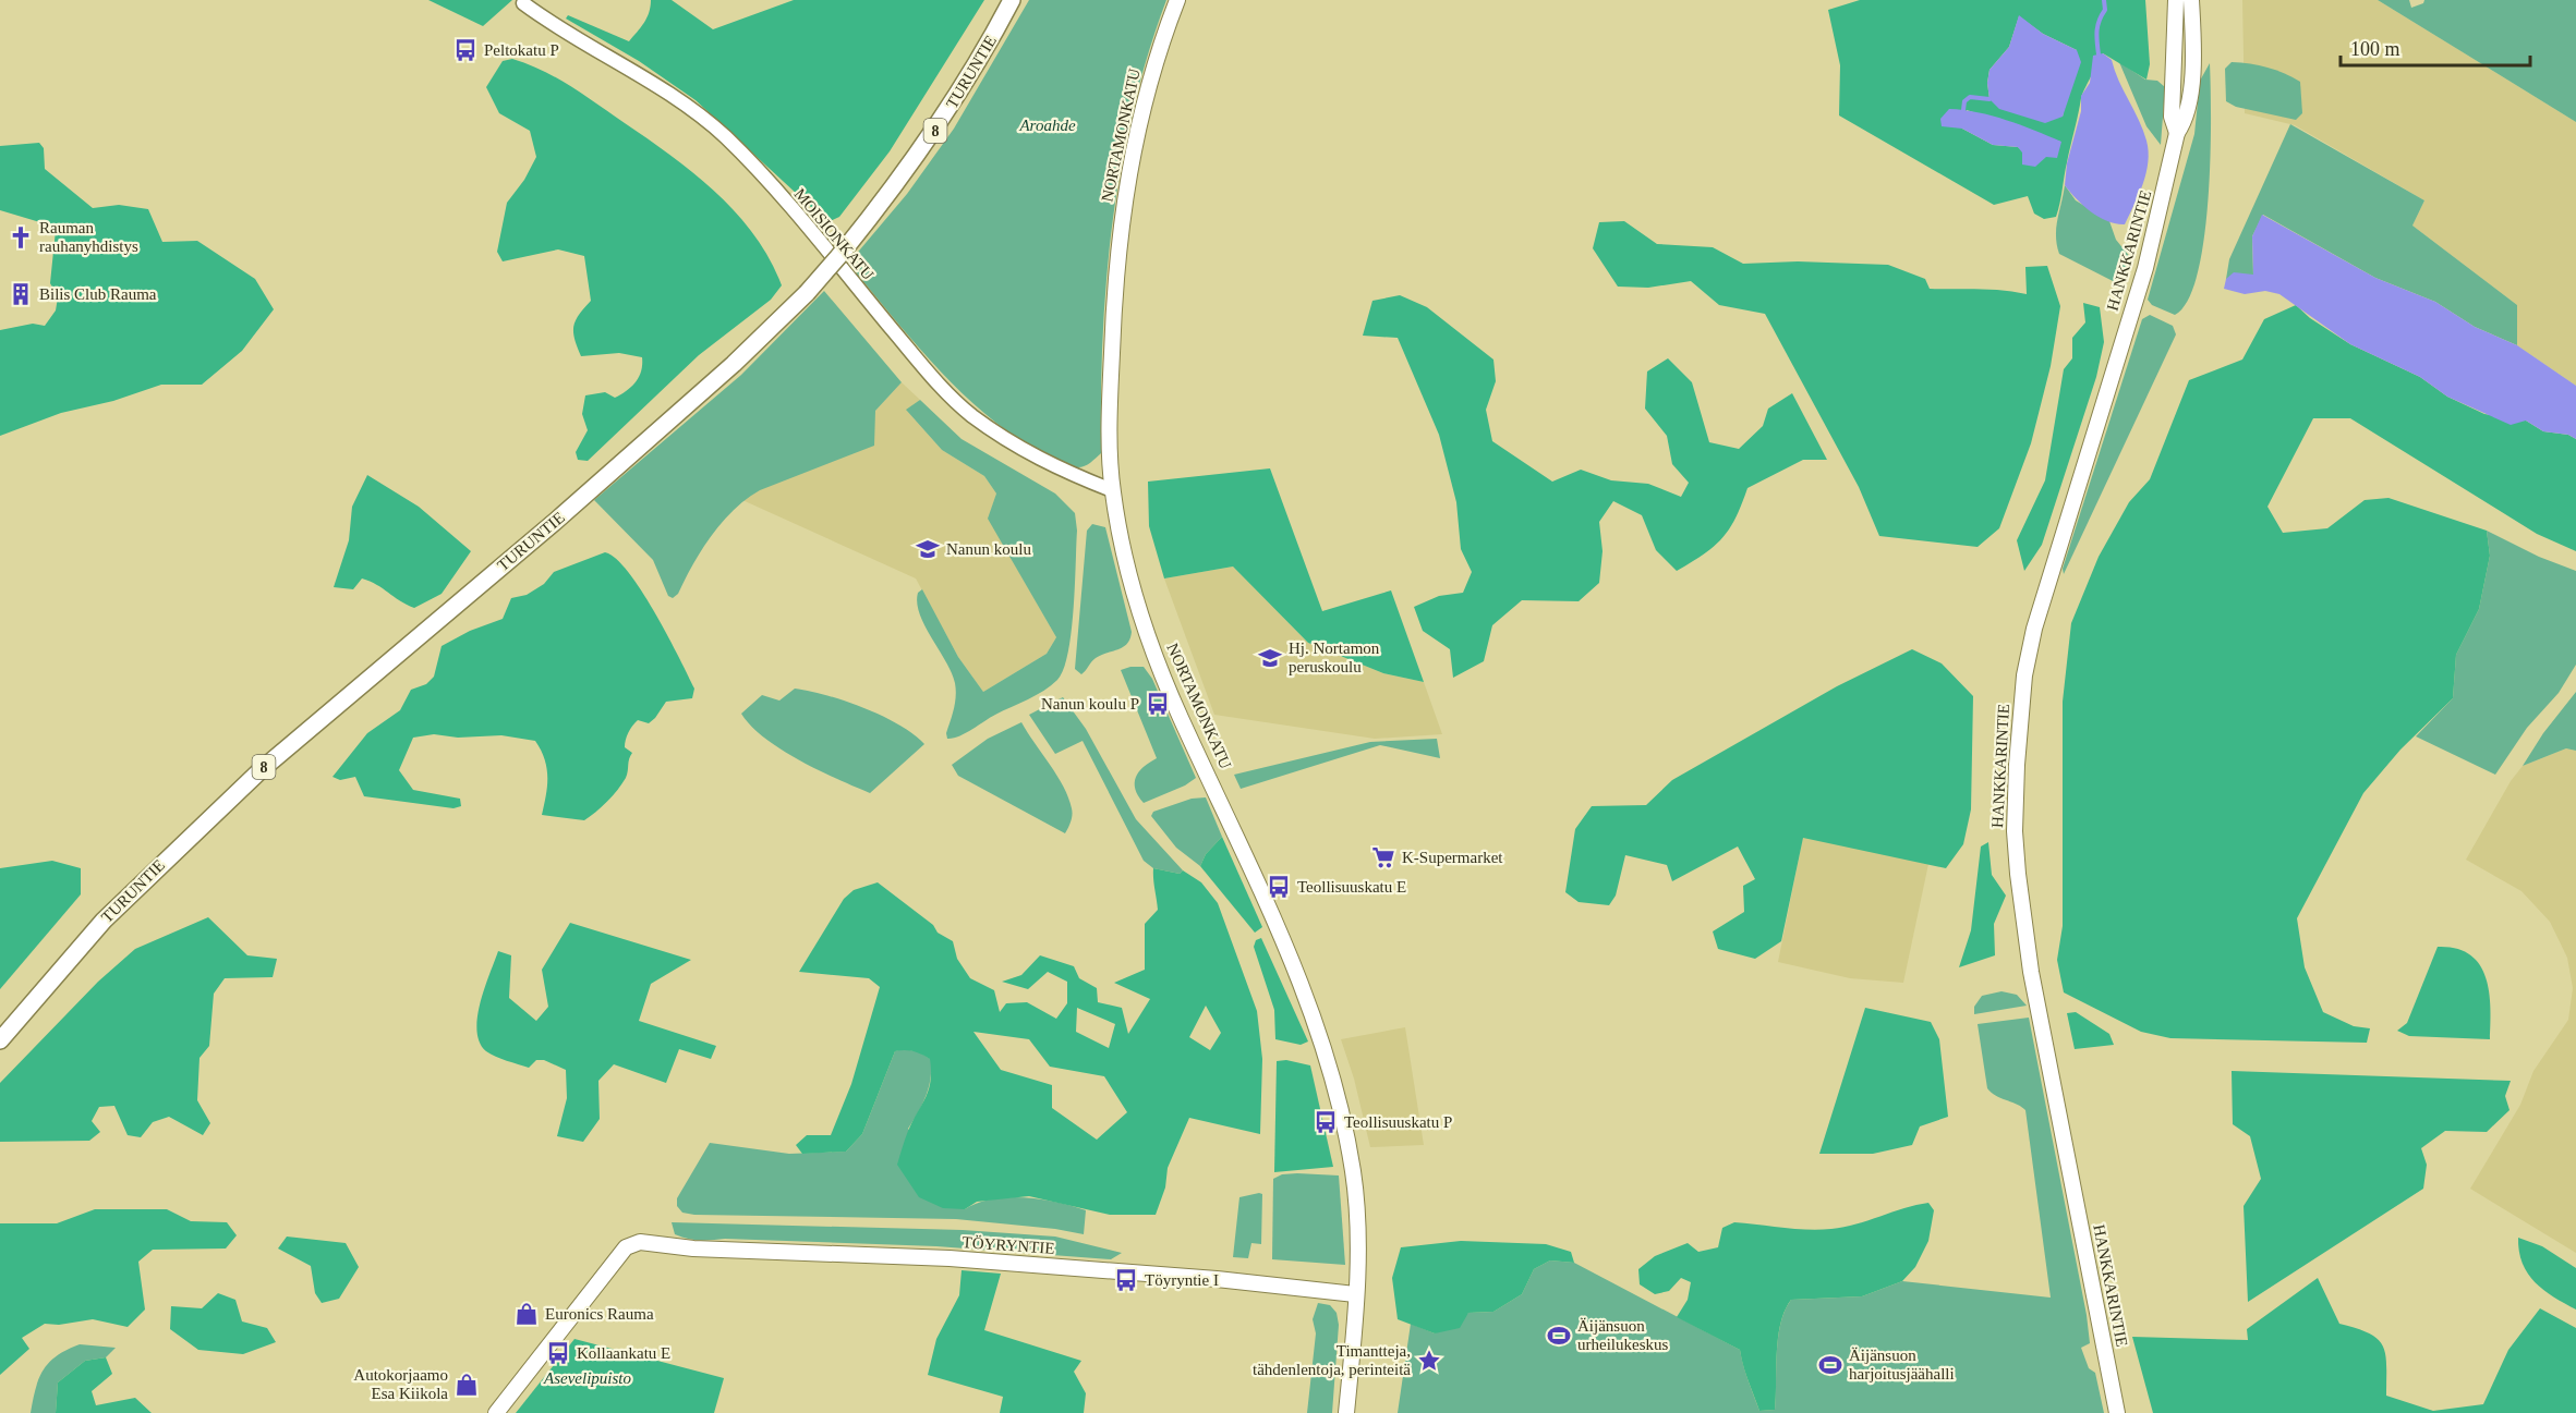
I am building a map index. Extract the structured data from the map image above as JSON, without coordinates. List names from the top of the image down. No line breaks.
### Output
{"streets":{"highway":["TURUNTIE","8"],"main road":["NORTAMONKATU","HANKKARINTIE","TÖYRYNTIE"],"street":["MOISIONKATU"]},"crossings":[["NORTAMONKATU","MOISIONKATU"],["NORTAMONKATU","TÖYRYNTIE"]],"parks":["Aroahde","Asevelipuisto"],"places":{"bus stop":["Peltokatu P","Nanun koulu P","Teollisuuskatu E","Teollisuuskatu P","Töyryntie I","Kollaankatu E"],"church":["Rauman rauhanyhdistys"],"building":["Bilis Club Rauma"],"school or university":["Nanun koulu","Hj. Nortamon peruskoulu"],"supermarket":["K-Supermarket"],"shop":["Euronics Rauma","Autokorjaamo Esa Kiikola"],"sports":["Äijänsuon urheilukeskus","Äijänsuon harjoitusjäähalli"],"place":["Timantteja, tähdenlentoja, perinteitä"]},"scale_bar":"100 m"}
